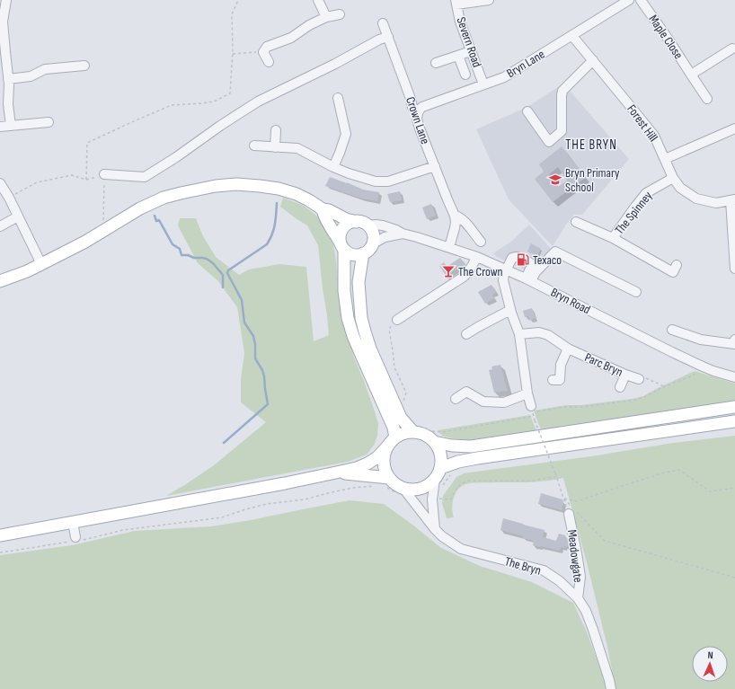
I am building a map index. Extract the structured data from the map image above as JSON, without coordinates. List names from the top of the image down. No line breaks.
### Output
{"streets":{"street":["Maple Close","Severn Road","Bryn Lane","Crown Lane","Forest Hill","The Spinney","Bryn Road","Parc Bryn","Meadowgate","The Bryn"]},"crossings":[["Severn Road","Bryn Lane"],["Bryn Lane","Crown Lane"],["Bryn Lane","Forest Hill"],["Crown Lane","Bryn Road"],["Forest Hill","The Spinney"],["Meadowgate","The Bryn"]],"districts":["THE BRYN"],"places":{"school or university":["Bryn Primary School"],"fuel station":["Texaco"],"bar":["The Crown"]},"north":"top"}
